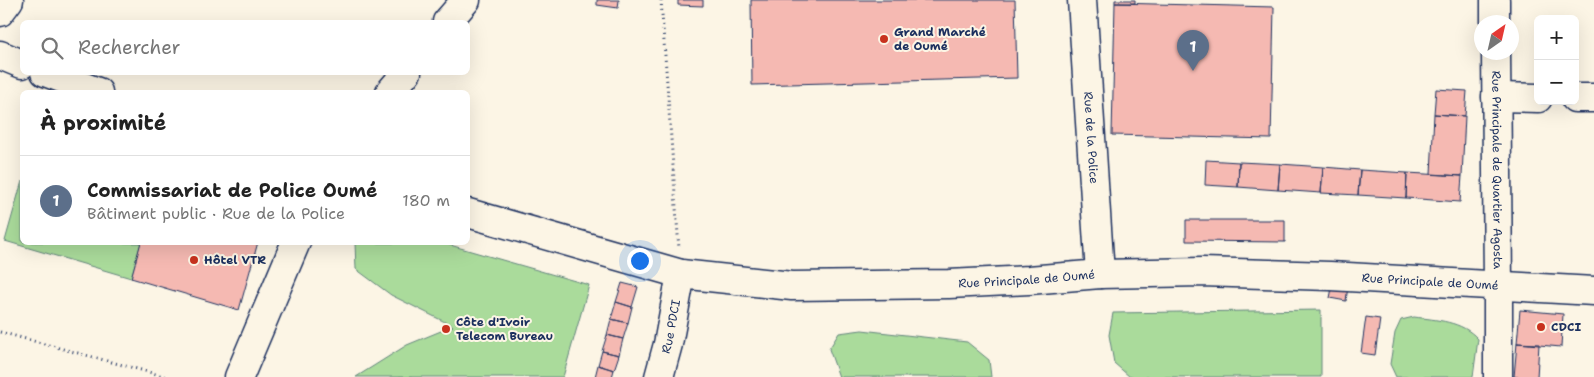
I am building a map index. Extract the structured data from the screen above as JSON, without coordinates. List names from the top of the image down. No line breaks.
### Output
{"streets":{"main road":["Rue de la Police","Rue Principale de Quartier Agosta","Rue Principale de Oumé","Rue PDCI"]},"crossings":[["Rue de la Police","Rue Principale de Oumé"],["Rue Principale de Quartier Agosta","Rue Principale de Oumé"],["Rue Principale de Oumé","Rue PDCI"]],"places":["Grand Marché de Oumé","Hôtel VTR","CDCI","Côte d'Ivoir Telecom Bureau"],"north":"top right","page":{"map_buttons":["+","−"],"search":"Rechercher","pins":"1","heading":"À proximité","list":[{"mark":"1","name":"Commissariat de Police Oumé","note":"Bâtiment public · Rue de la Police","value":"180 m"}]}}
